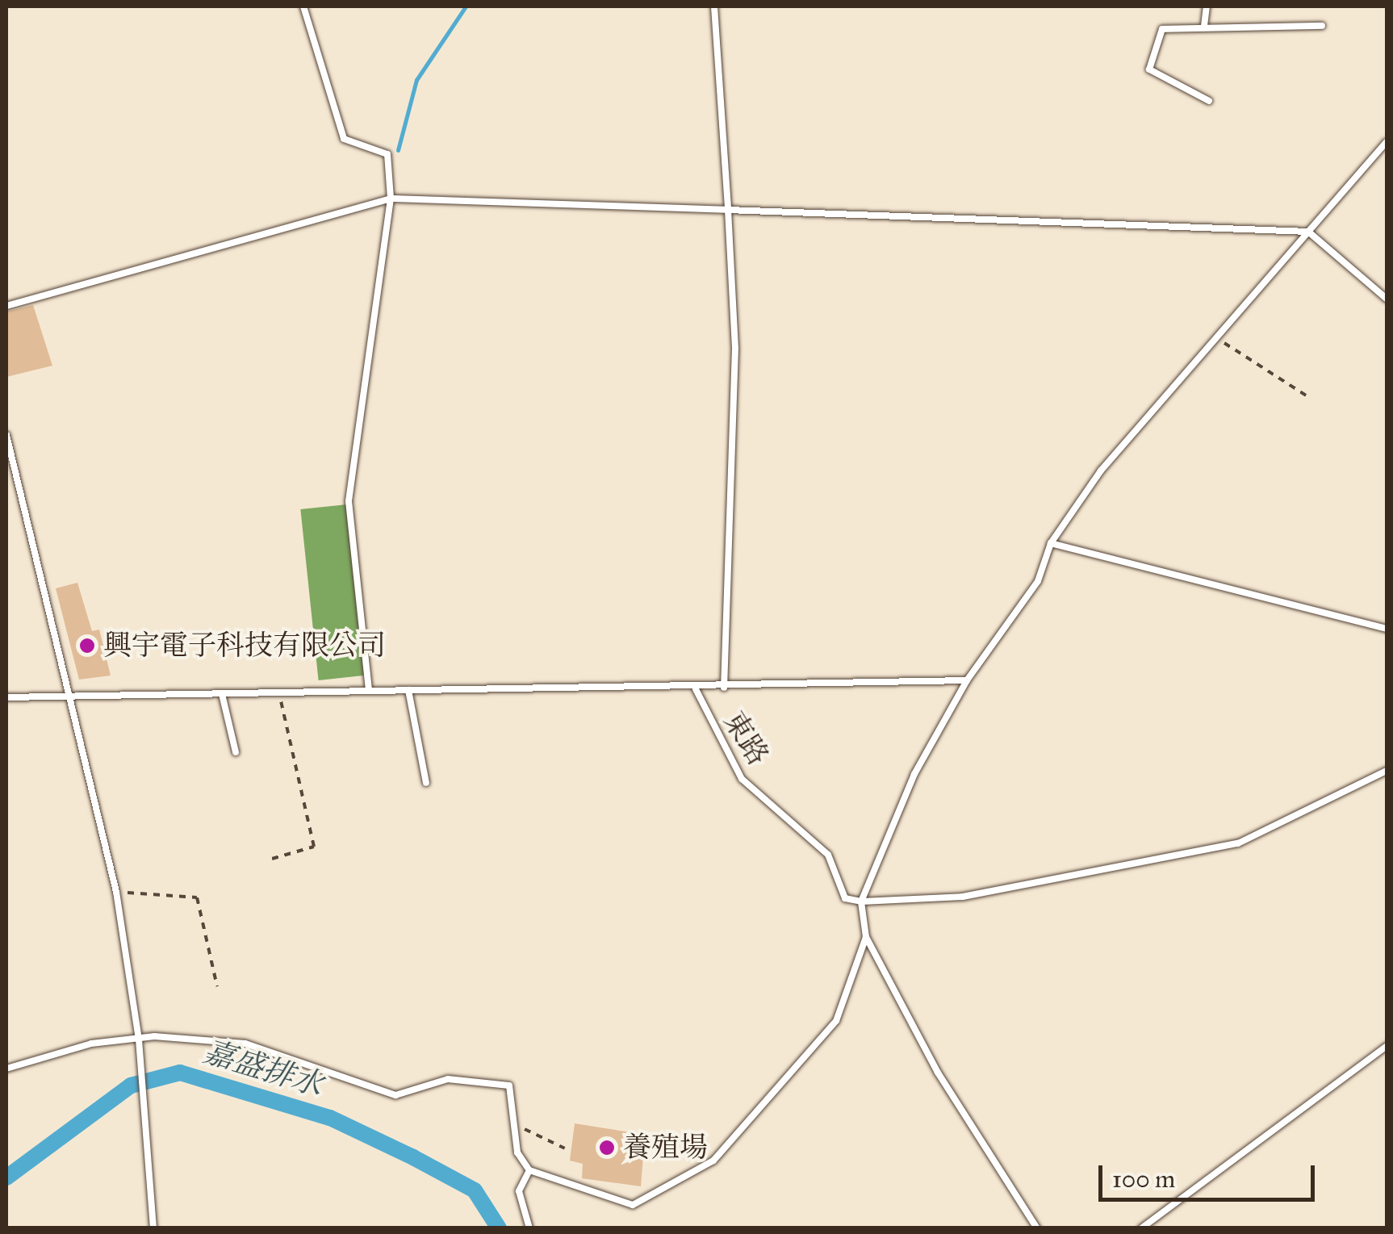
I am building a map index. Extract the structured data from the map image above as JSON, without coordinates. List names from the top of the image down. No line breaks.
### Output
{"streets":{"lane":["東路"]},"water":["嘉盛排水"],"places":["興宇電子科技有限公司","養殖場"],"scale_bar":"100 m"}
